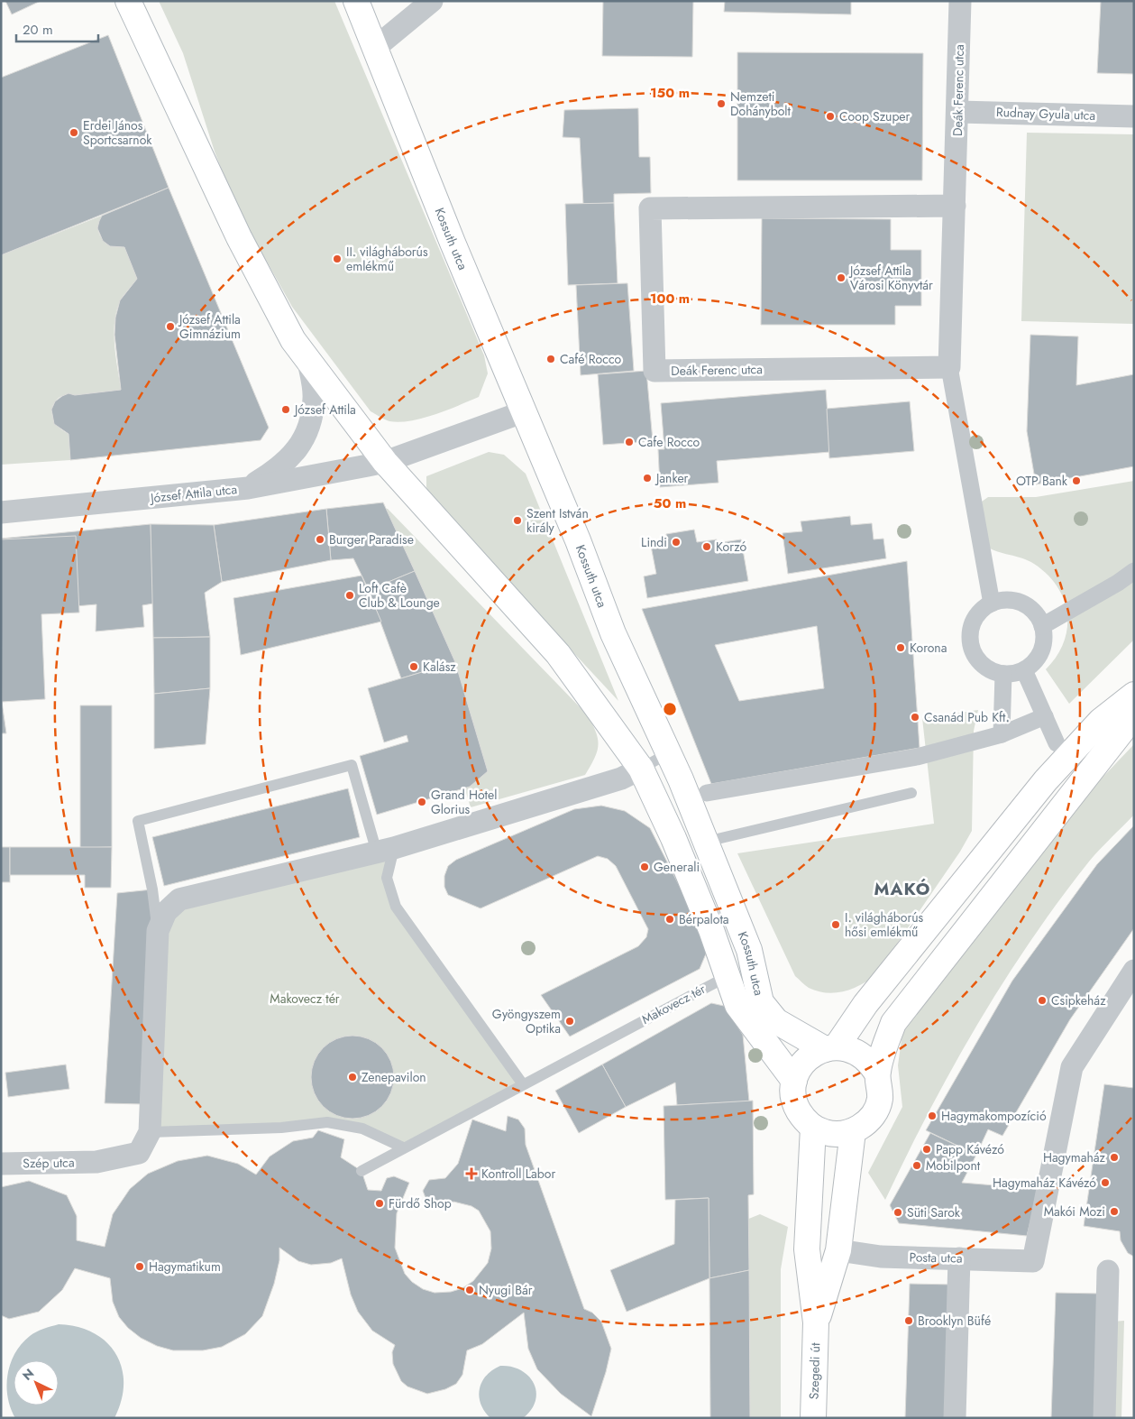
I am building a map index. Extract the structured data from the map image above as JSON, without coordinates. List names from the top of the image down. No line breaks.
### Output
{"streets":{"main road":["Kossuth utca","Szegedi út"],"street":["Deák Ferenc utca","Rudnay Gyula utca","József Attila utca","Szép utca","Posta utca"],"lane":["Makovecz tér"]},"crossings":[["Deák Ferenc utca","Rudnay Gyula utca"],["Kossuth utca","József Attila utca"],["Kossuth utca","Makovecz tér"]],"districts":["MAKÓ"],"parks":["Makovecz tér"],"places":{"other":["Nemzeti Dohánybolt","Coop Szuper","Erdei János Sportcsarnok","II. világháborús emlékmű","József Attila Városi Könyvtár","József Attila Gimnázium","Café Rocco","József Attila","Cafe Rocco","Janker","OTP Bank","Szent István király","Burger Paradise","Lindi","Korzó","Loft Cafè Club & Lounge","Korona","Kalász","Csanád Pub Kft.","Grand Hotel Glorius","Generali","Bérpalota","I. világháborús hősi emlékmű","Csipkeház","Gyöngyszem Optika","Zenepavilon","Hagymakompozíció","Papp Kávézó","Hagymaház","Mobilpont","Hagymaház Kávézó","Fürdő Shop","Makói Mozi","Süti Sarok","Hagymatikum","Nyugi Bár","Brooklyn Büfé"],"health":["Kontroll Labor"]},"scale_bar":"20 m","north":"top left","rings":["150 m","100 m","50 m"]}
